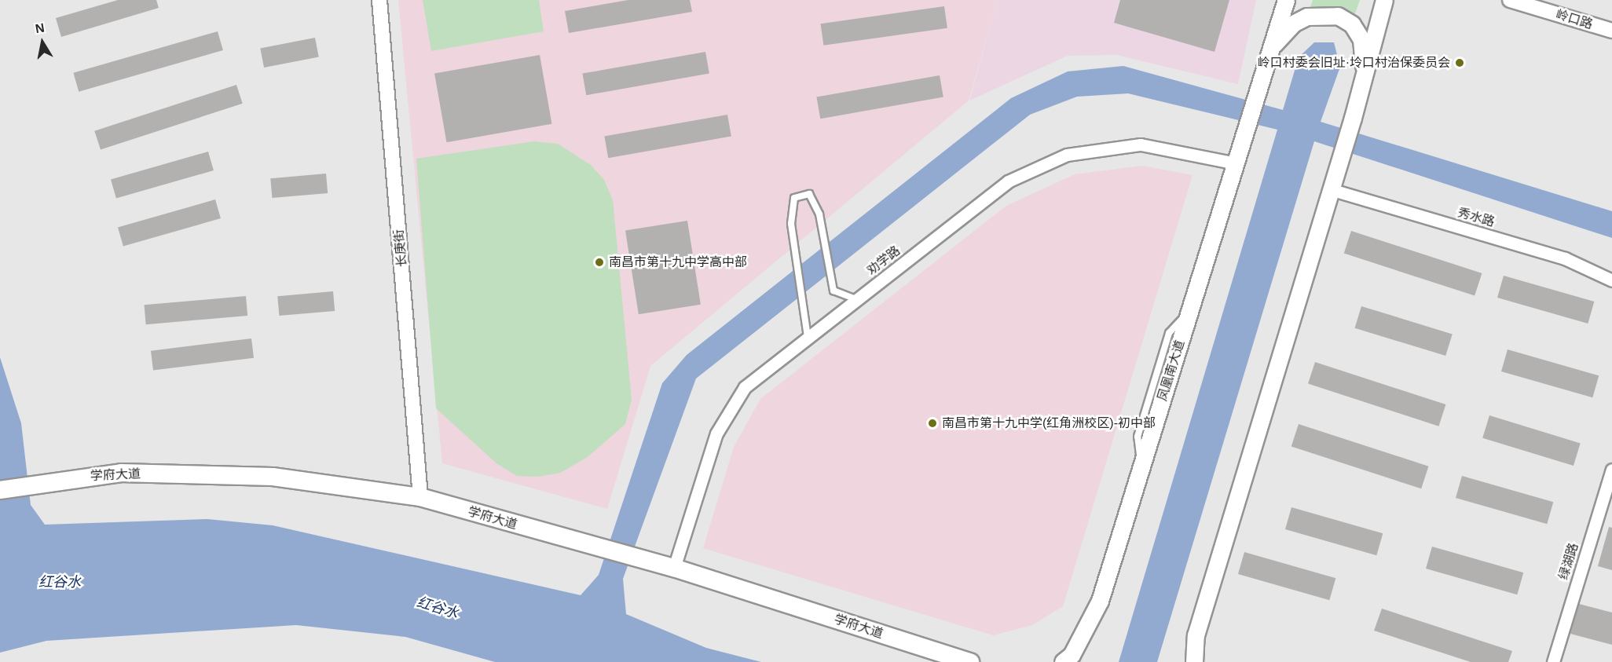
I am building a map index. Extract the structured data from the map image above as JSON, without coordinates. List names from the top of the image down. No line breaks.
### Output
{"streets":{"main road":["凤凰南大道","学府大道"],"street":["岭口路","秀水路","长庚街","劝学路","绿湖路"]},"crossings":[["长庚街","学府大道"],["劝学路","凤凰南大道"],["劝学路","学府大道"]],"water":["红谷水"],"places":["岭口村委会旧址·坽口村治保委员会","南昌市第十九中学高中部","南昌市第十九中学(红角洲校区)-初中部"],"north":"top"}
